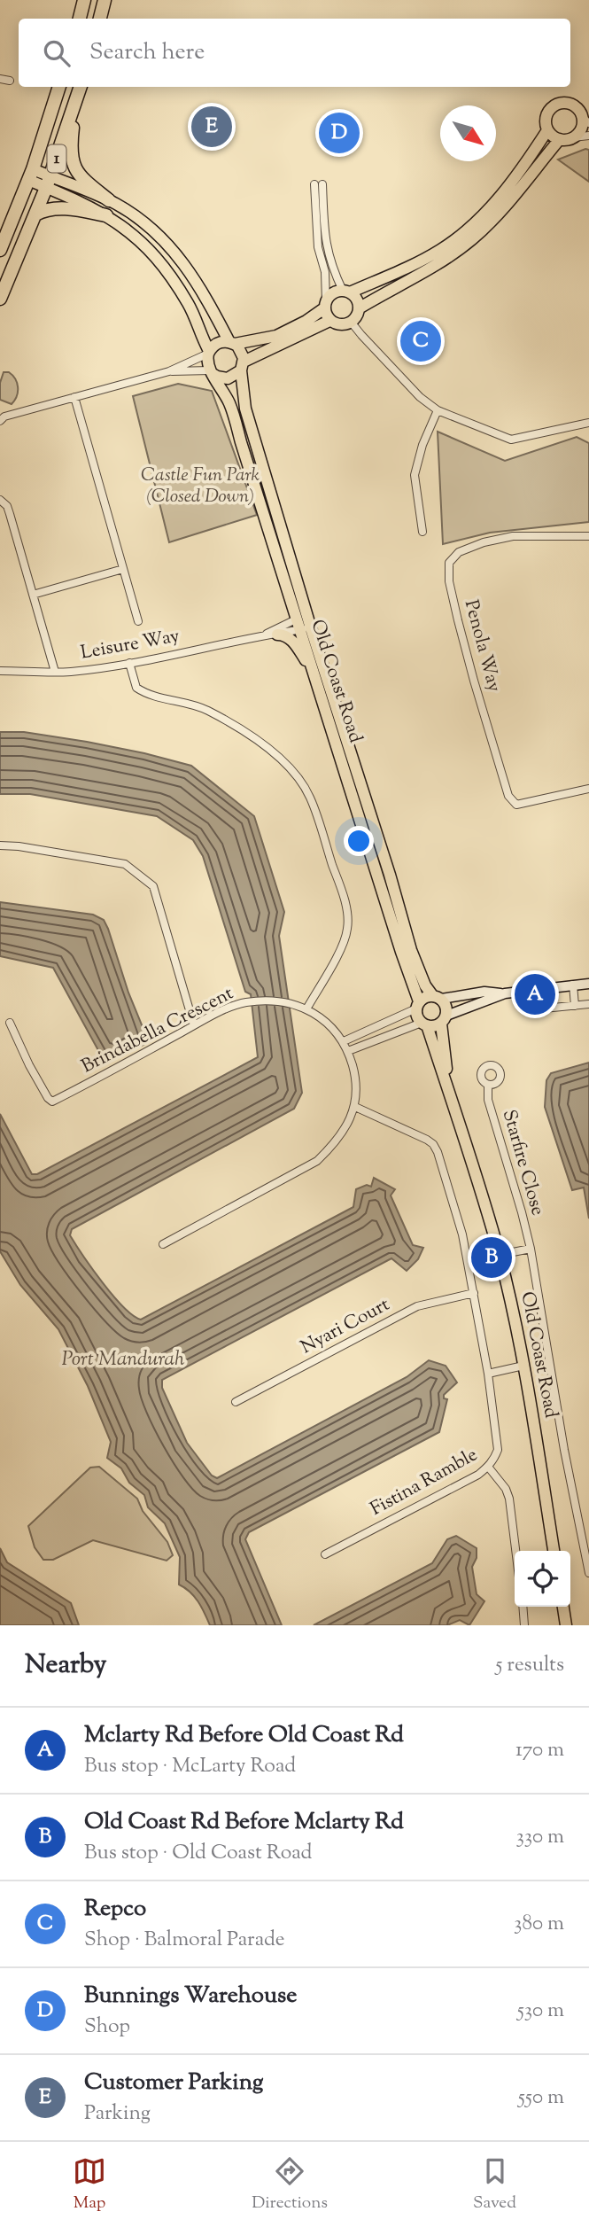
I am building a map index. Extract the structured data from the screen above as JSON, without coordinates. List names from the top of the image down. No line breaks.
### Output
{"streets":{"highway":["1"],"main road":["Old Coast Road"],"street":["Leisure Way","Penola Way","Brindabella Crescent","Starfire Close","Nyari Court","Fistina Ramble"]},"crossings":[["Leisure Way","Old Coast Road"],["Brindabella Crescent","Fistina Ramble"],["Nyari Court","Fistina Ramble"]],"water":["Port Mandurah"],"parks":["Castle Fun Park (Closed Down)"],"north":"bottom right","page":{"search":"Search here","pins":["E","D","C","A","B"],"heading":["Nearby","5 results"],"list":[{"mark":"A","name":"Mclarty Rd Before Old Coast Rd","note":"Bus stop · McLarty Road","value":"170 m"},{"mark":"B","name":"Old Coast Rd Before Mclarty Rd","note":"Bus stop · Old Coast Road","value":"330 m"},{"mark":"C","name":"Repco","note":"Shop · Balmoral Parade","value":"380 m"},{"mark":"D","name":"Bunnings Warehouse","note":"Shop","value":"530 m"},{"mark":"E","name":"Customer Parking","note":"Parking","value":"550 m"}],"nav":["Map","Directions","Saved"]}}
